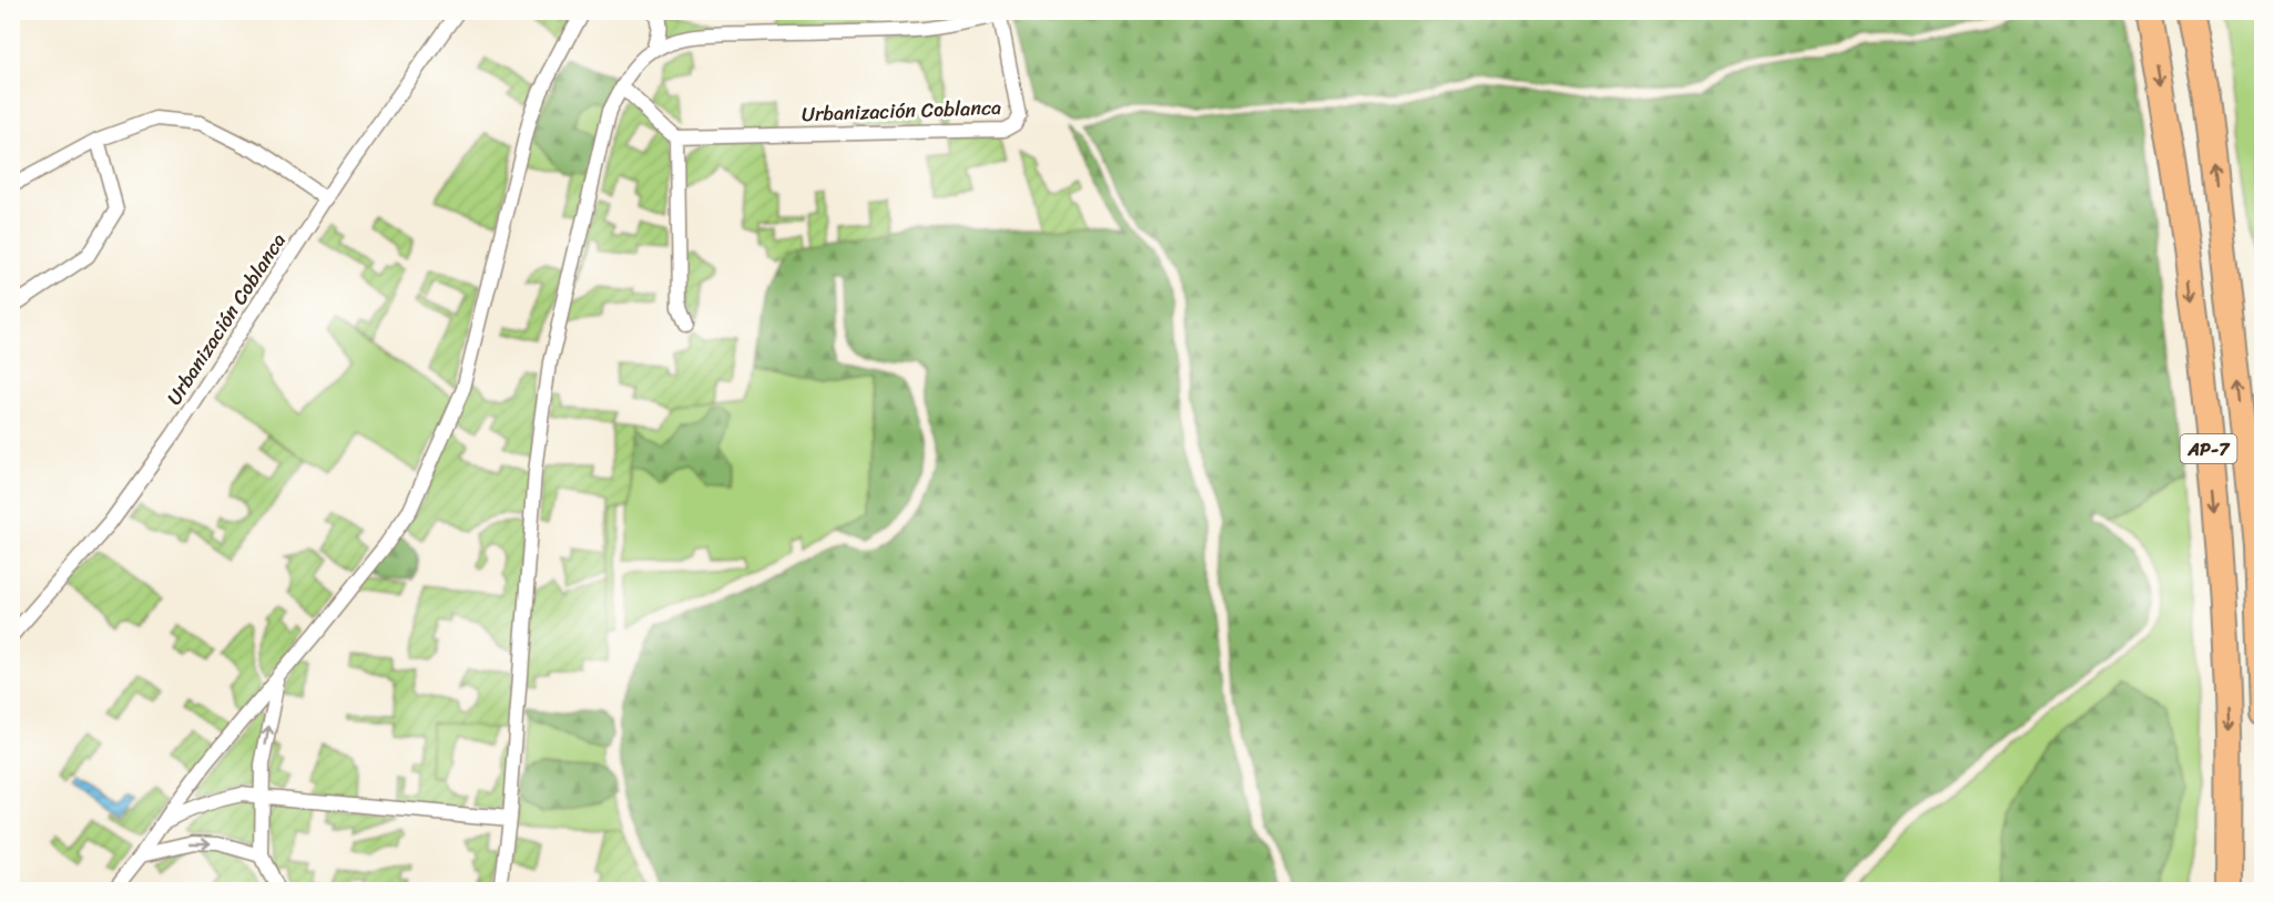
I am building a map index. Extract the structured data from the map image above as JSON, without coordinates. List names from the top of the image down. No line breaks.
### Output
{"streets":{"highway":["AP-7"],"street":["Urbanización Coblanca"]}}
